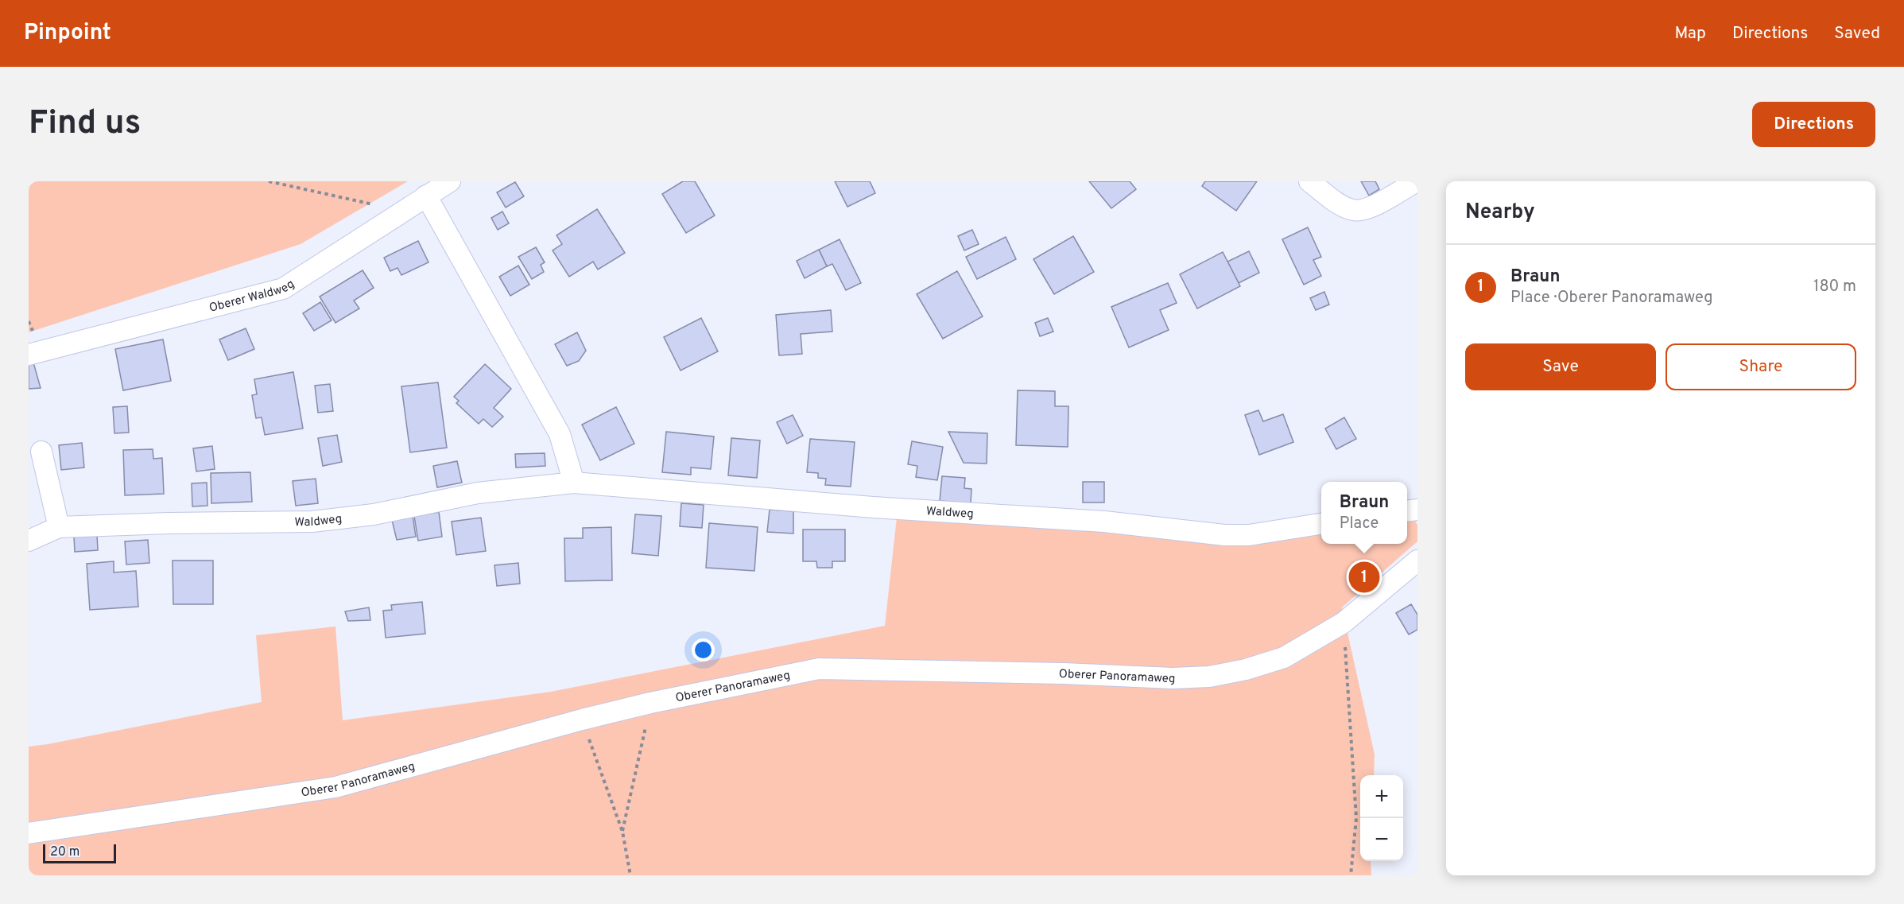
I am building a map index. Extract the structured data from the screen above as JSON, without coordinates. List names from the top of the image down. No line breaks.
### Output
{"streets":{"street":["Oberer Waldweg","Waldweg","Oberer Panoramaweg"]},"scale_bar":"20 m","page":{"header":"Pinpoint","nav":["Map","Directions","Saved"],"buttons":["Directions",["Save","Share"]],"title":"Find us","heading":"Nearby","list":[{"mark":"1","name":"Braun","note":"Place · Oberer Panoramaweg","value":"180 m"}],"popup":["Braun","Place"],"pins":"1","map_buttons":["+","−"],"scale":"20 m"}}
